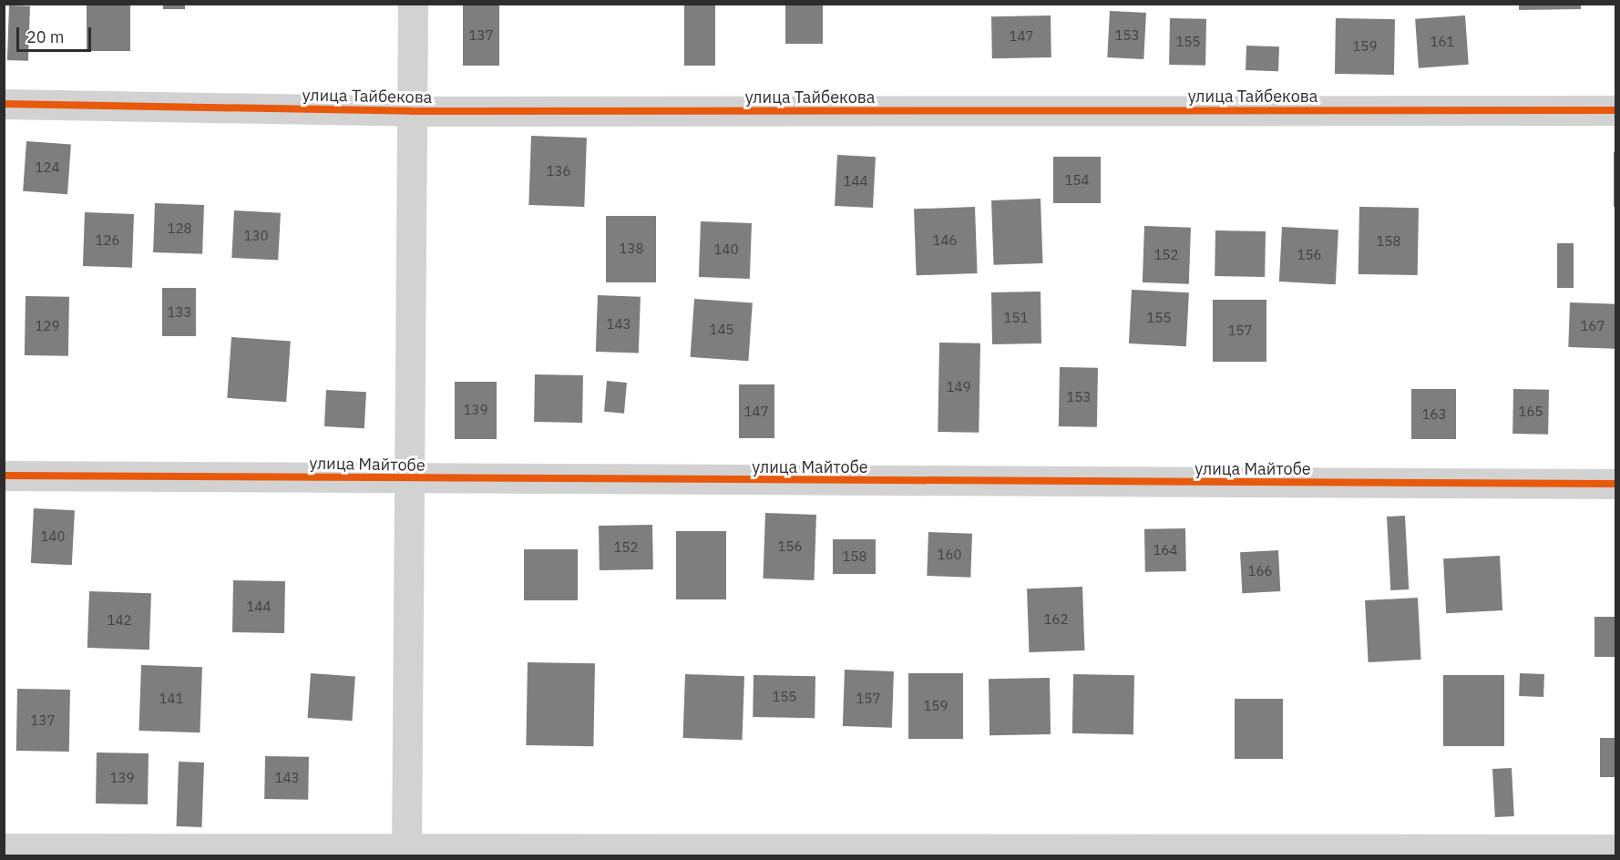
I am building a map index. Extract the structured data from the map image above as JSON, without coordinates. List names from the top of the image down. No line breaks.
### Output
{"streets":{"street":["улица Тайбекова","улица Майтобе"]},"house_numbers":["137","153","147","155","161","159","124","136","154","144","128","130","126","146","158","138","140","152","156","133","151","155","143","129","167","145","157","149","153","139","147","165","163","140","156","152","164","160","158","166","144","162","142","155","141","157","159","137","139","143"],"scale_bar":"20 m"}
